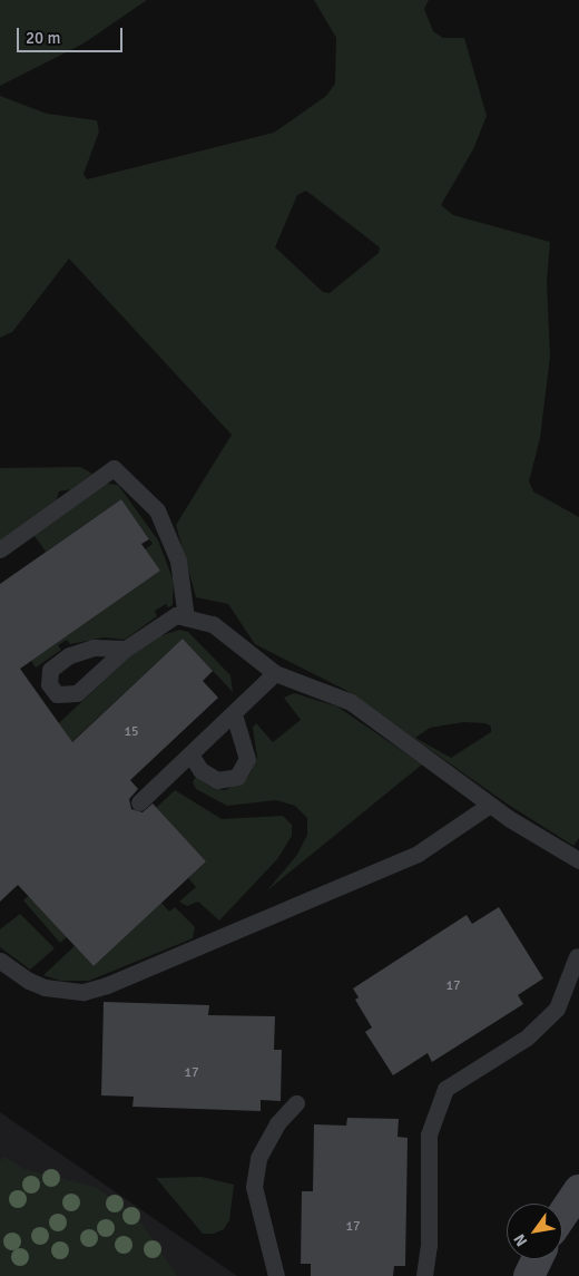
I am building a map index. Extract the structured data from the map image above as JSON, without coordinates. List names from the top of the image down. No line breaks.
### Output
{"house_numbers":["15","17","17","17"],"scale_bar":"20 m","north":"bottom left"}
